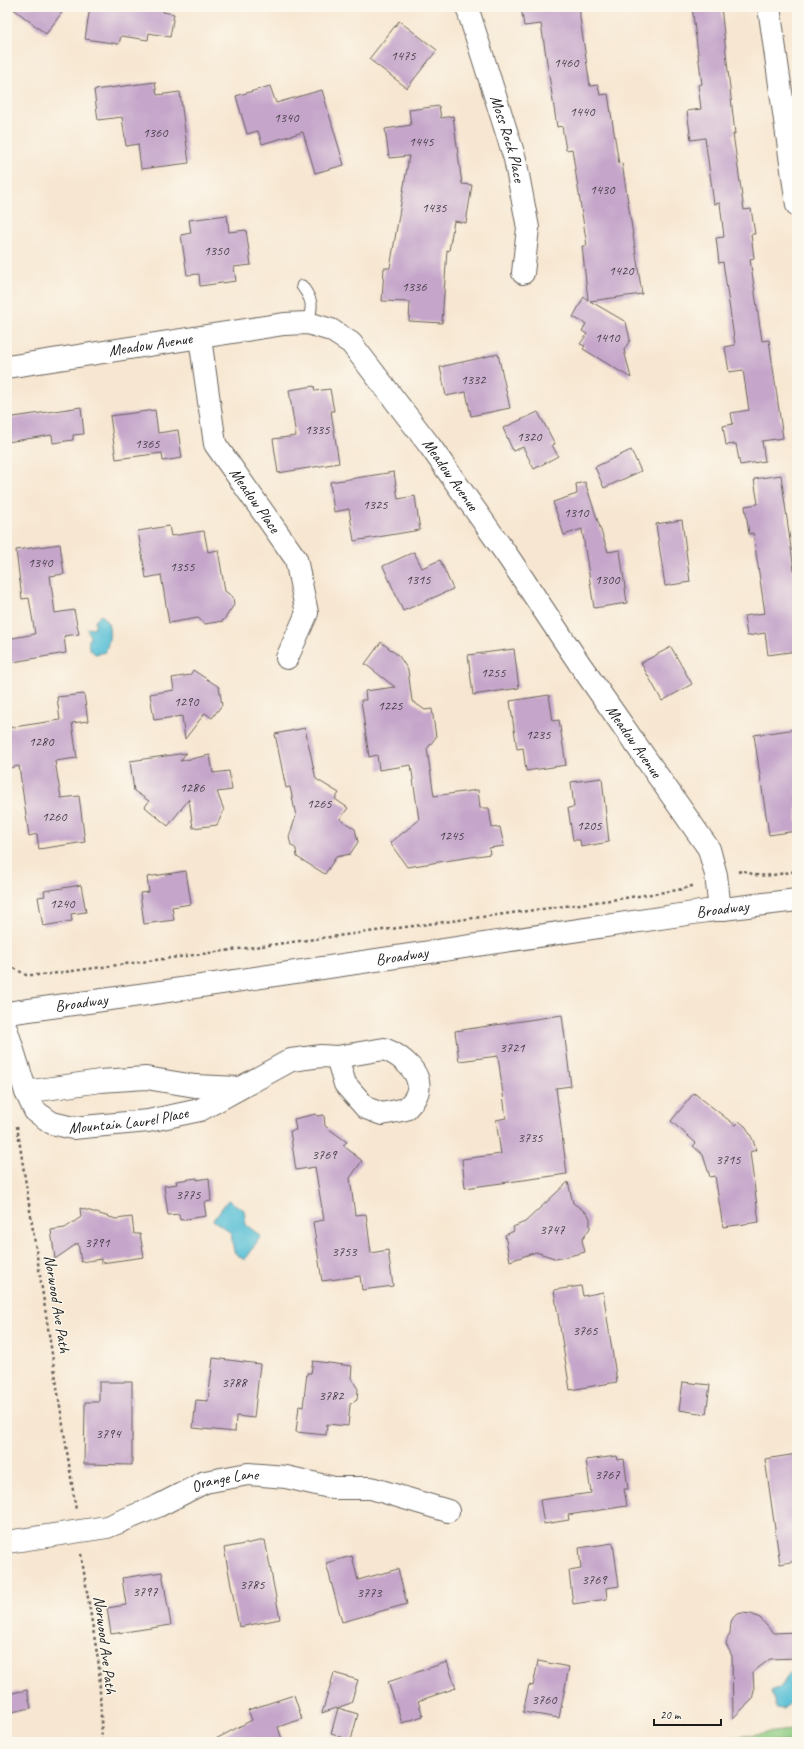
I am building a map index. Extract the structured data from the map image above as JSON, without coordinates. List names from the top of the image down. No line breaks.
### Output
{"streets":{"street":["Moss Rock Place","Meadow Avenue","Meadow Place","Broadway","Mountain Laurel Place","Orange Lane"],"path":["Norwood Ave Path"]},"crossings":[["Meadow Avenue","Meadow Place"],["Meadow Avenue","Broadway"]],"house_numbers":["1475","1460","1440","1340","1360","1445","1430","1435","1350","1420","1336","1410","1332","1335","1320","1365","1325","1310","1340","1355","1315","1300","1255","1290","1225","1235","1280","1286","1265","1260","1205","1245","1240","3721","3735","3769","3715","3775","3747","3791","3753","3765","3788","3782","3794","3767","3769","3785","3797","3773","3760"],"scale_bar":"20 m"}
